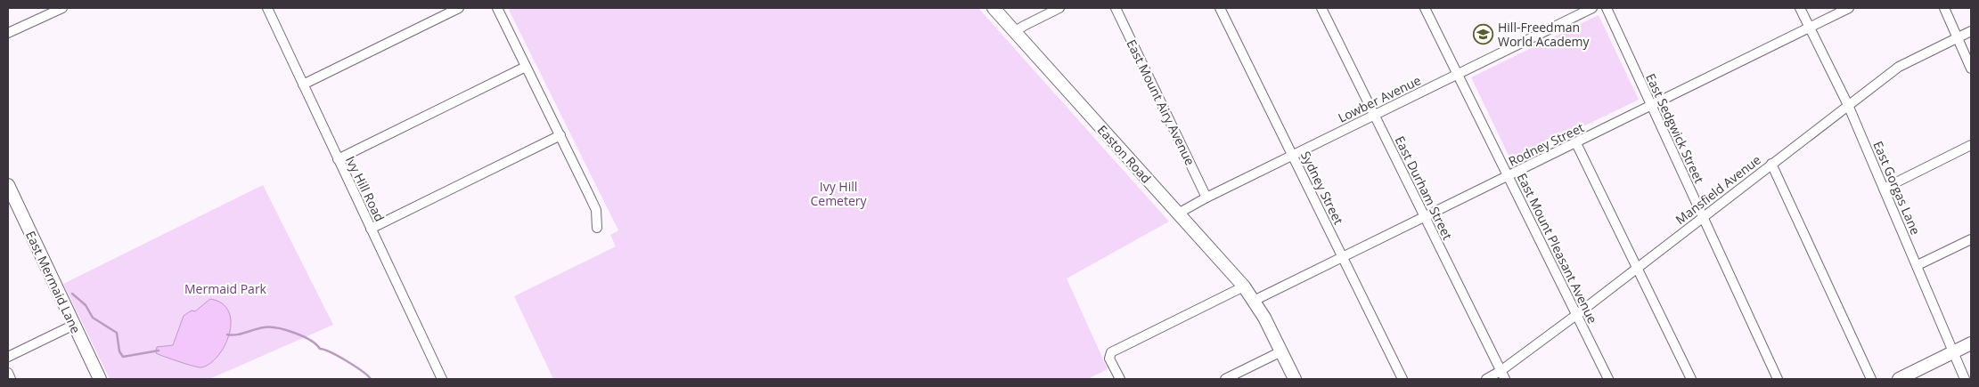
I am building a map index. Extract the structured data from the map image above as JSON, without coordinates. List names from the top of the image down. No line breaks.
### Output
{"streets":{"main road":["Easton Road","East Mermaid Lane"],"street":["Lowber Avenue","East Mount Airy Avenue","East Sedgwick Street","Rodney Street","Sydney Street","East Durham Street","East Gorgas Lane","Ivy Hill Road","Mansfield Avenue","East Mount Pleasant Avenue"]},"crossings":[["Lowber Avenue","East Mount Airy Avenue"],["Lowber Avenue","Easton Road"],["Lowber Avenue","Sydney Street"],["Lowber Avenue","East Durham Street"],["Lowber Avenue","East Mount Pleasant Avenue"],["East Sedgwick Street","Rodney Street"],["East Sedgwick Street","Mansfield Avenue"],["Rodney Street","Easton Road"],["Rodney Street","Sydney Street"],["Rodney Street","East Durham Street"],["Rodney Street","East Gorgas Lane"],["Rodney Street","East Mount Pleasant Avenue"],["East Durham Street","Mansfield Avenue"],["East Gorgas Lane","Mansfield Avenue"],["Mansfield Avenue","East Mount Pleasant Avenue"]],"parks":["Ivy Hill Cemetery","Mermaid Park"],"places":{"school or university":["Hill-Freedman World Academy"]}}
